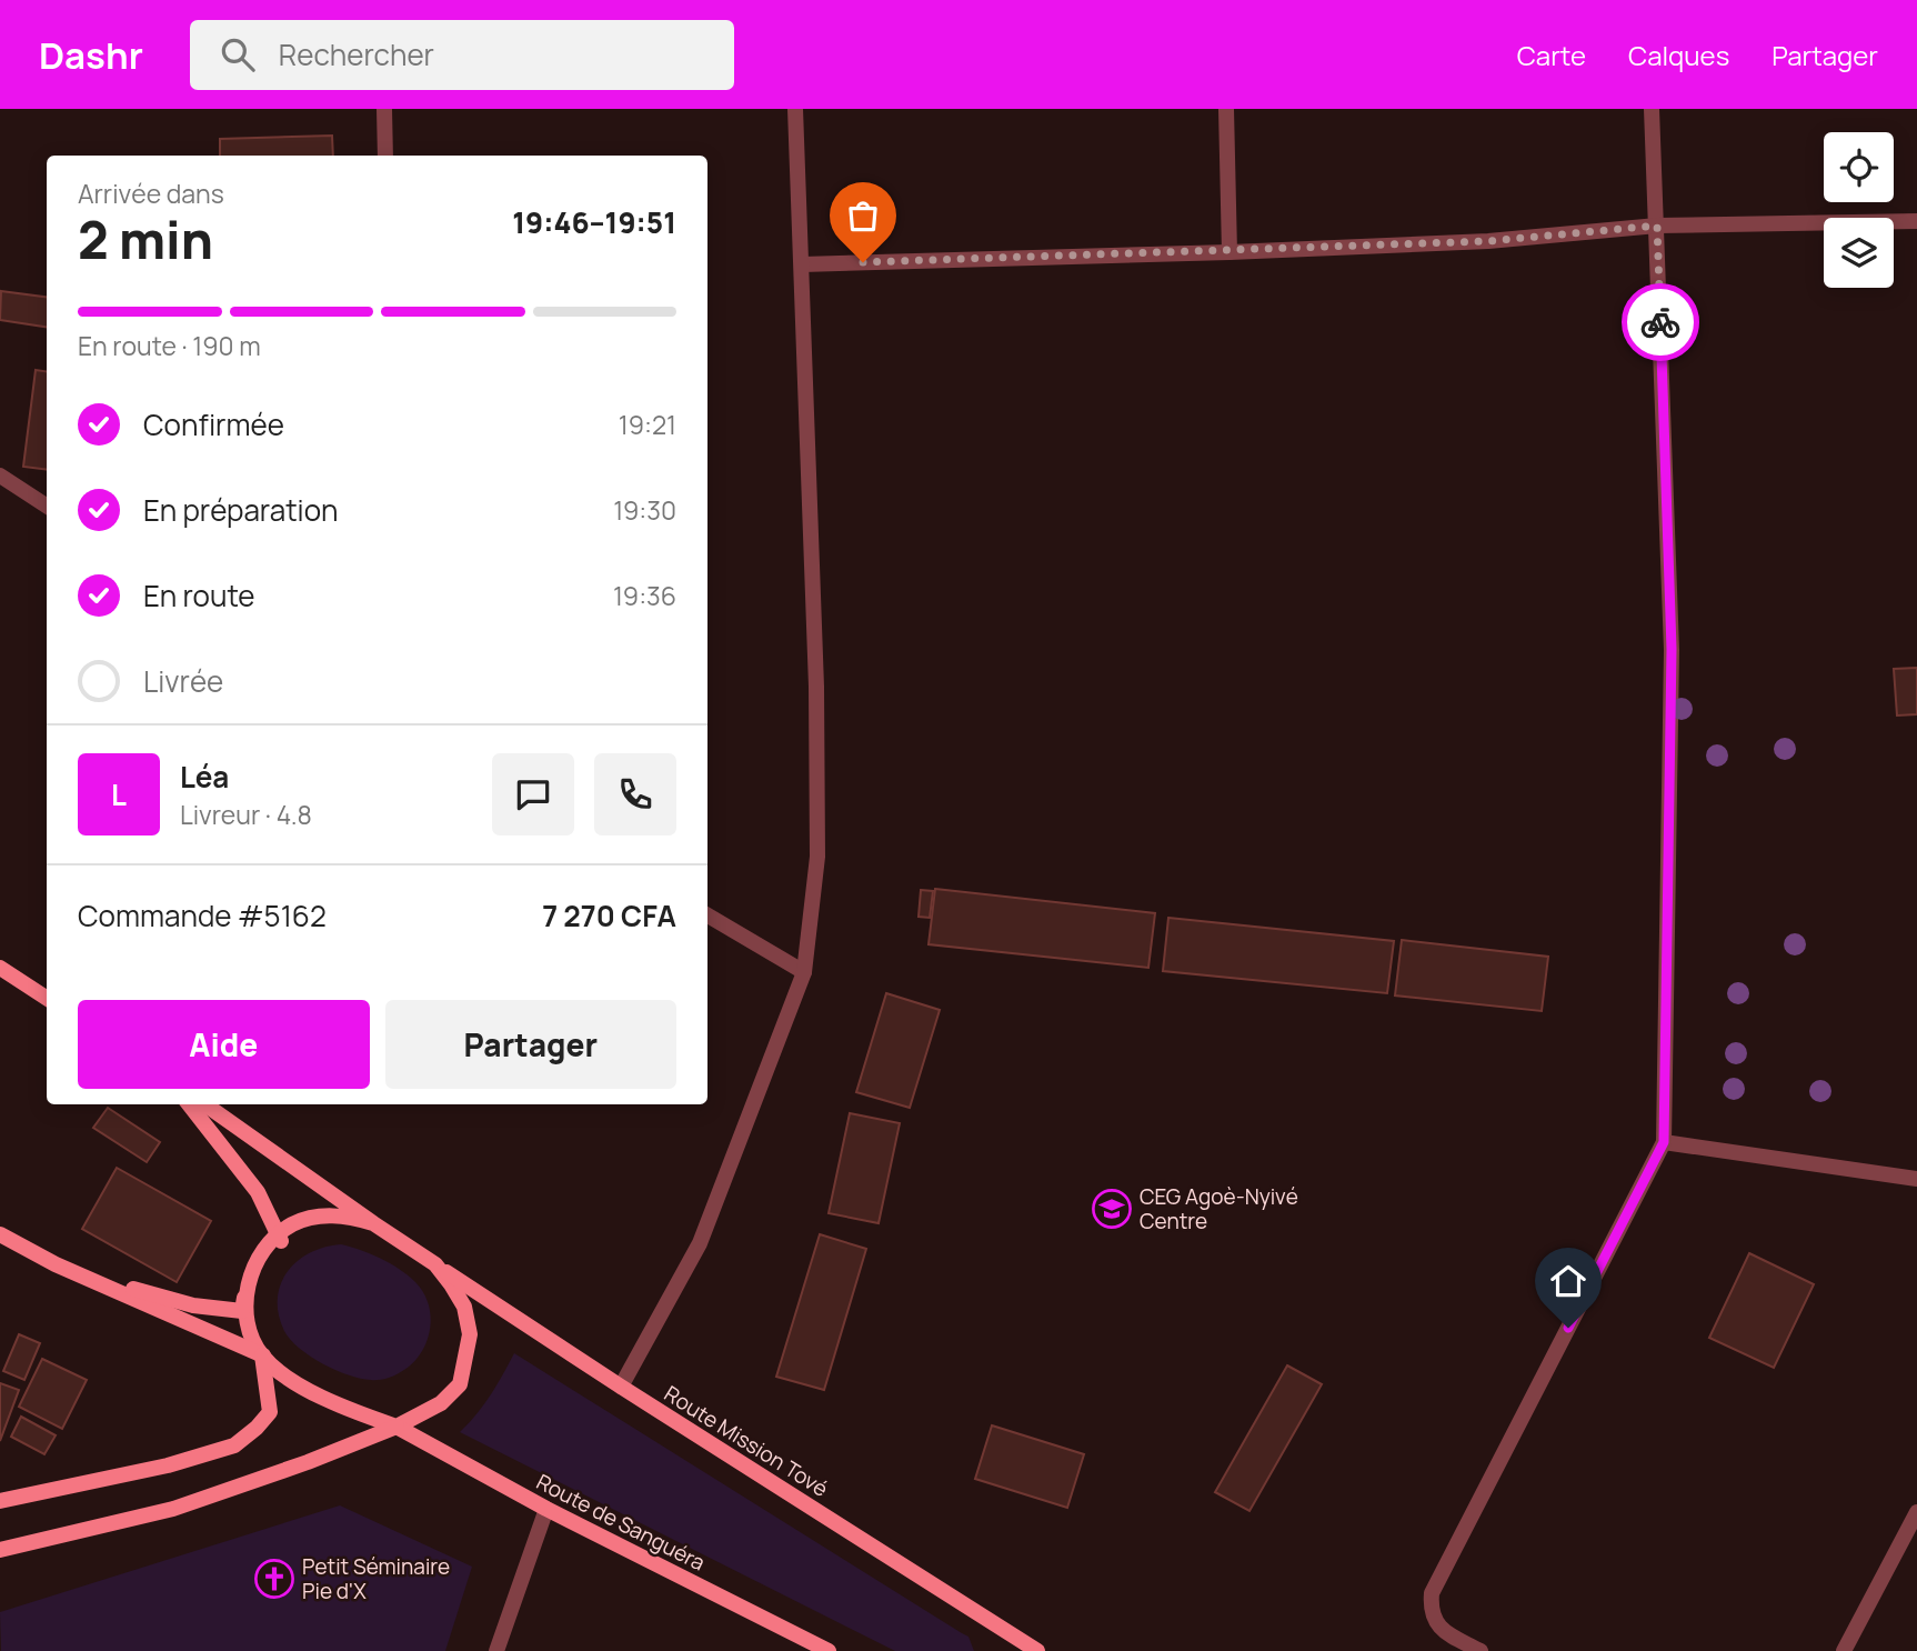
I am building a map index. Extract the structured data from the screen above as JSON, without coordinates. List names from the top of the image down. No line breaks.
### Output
{"streets":{"street":["Route Mission Tové","Route de Sanguéra"]},"crossings":[["Route Mission Tové","Route de Sanguéra"]],"places":{"school or university":["CEG Agoè-Nyivé Centre"],"church":["Petit Séminaire Pie d'X"]},"page":{"header":"Dashr","search":"Rechercher","nav":["Carte","Calques","Partager"],"heading":["2 min","Arrivée dans","19:46–19:51"],"panel":["Léa","Livreur · 4.8","Commande #5162","7 270 CFA"],"bar":"En route · 190 m","list":[["Confirmée","19:21"],["En préparation","19:30"],["En route","19:36"],"Livrée"],"round":"L","buttons":["Aide","Partager"]}}
